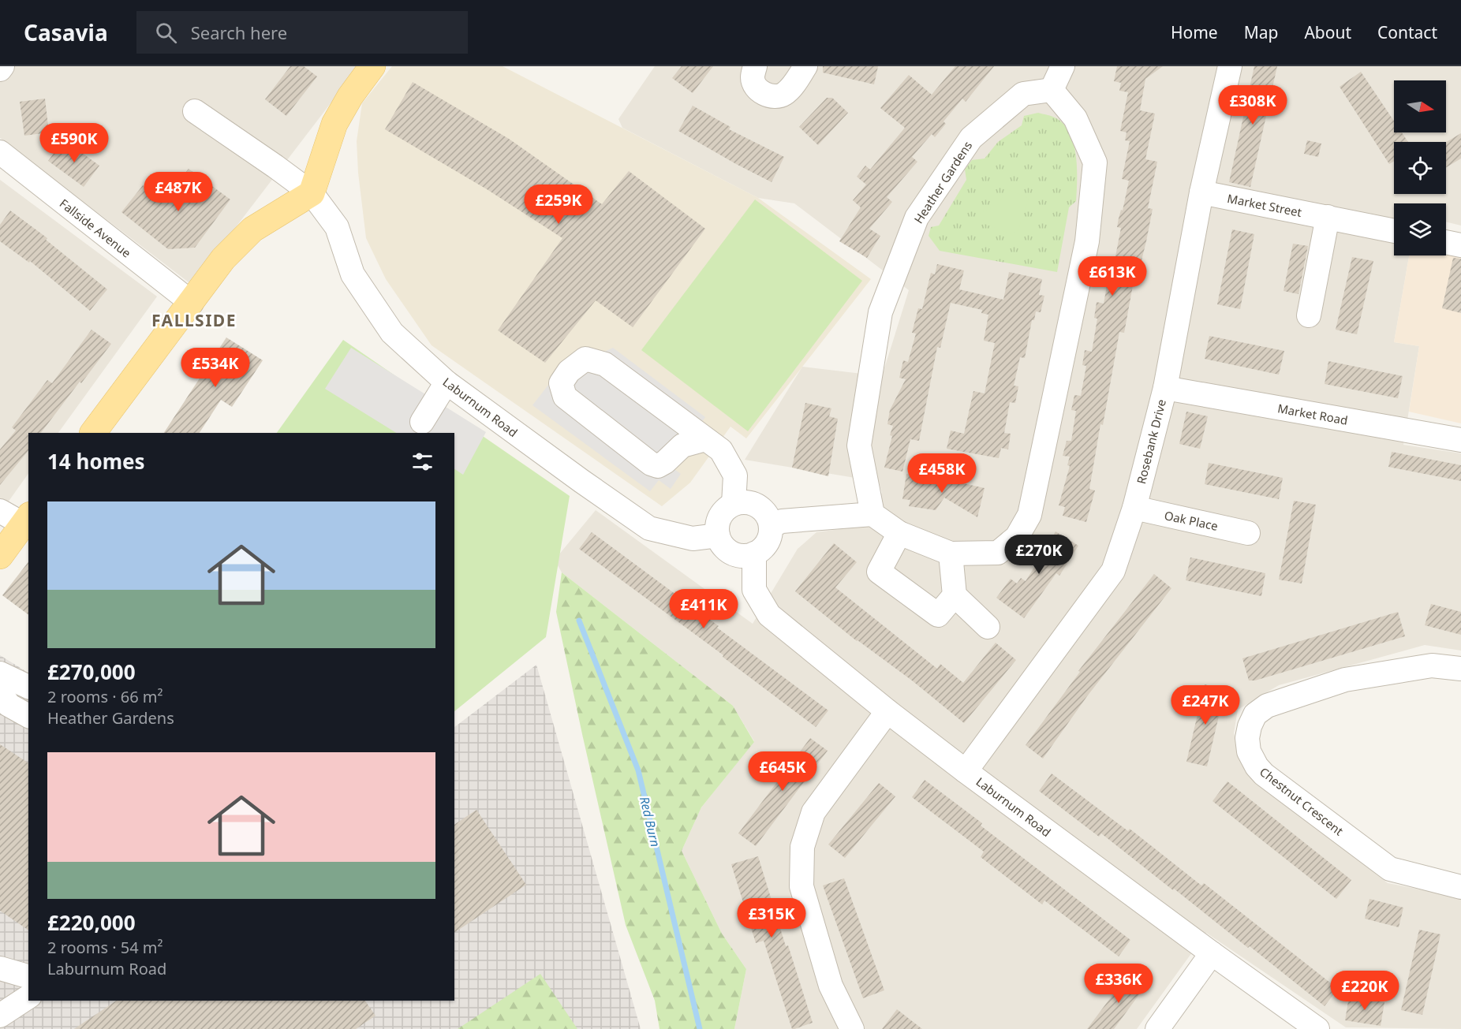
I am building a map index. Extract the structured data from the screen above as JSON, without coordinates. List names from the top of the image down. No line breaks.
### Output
{"streets":{"street":["Heather Gardens","Market Street","Fallside Avenue","Laburnum Road","Market Road","Rosebank Drive","Oak Place","Chestnut Crescent"]},"crossings":[["Market Street","Rosebank Drive"],["Laburnum Road","Rosebank Drive"],["Market Road","Rosebank Drive"],["Rosebank Drive","Oak Place"]],"districts":["FALLSIDE"],"water":["Red Burn"],"north":"right","page":{"header":"Casavia","search":"Search here","nav":["Home","Map","About","Contact"],"price":["£308K","£590K","£487K","£259K","£613K","£534K","£458K","£270K","£411K","£247K","£645K","£315K","£336K","£220K"],"heading":"14 homes","list":[{"name":"£270,000","note":"2 rooms · 66 m² · Heather Gardens"},{"name":"£220,000","note":"2 rooms · 54 m² · Laburnum Road"}]}}
